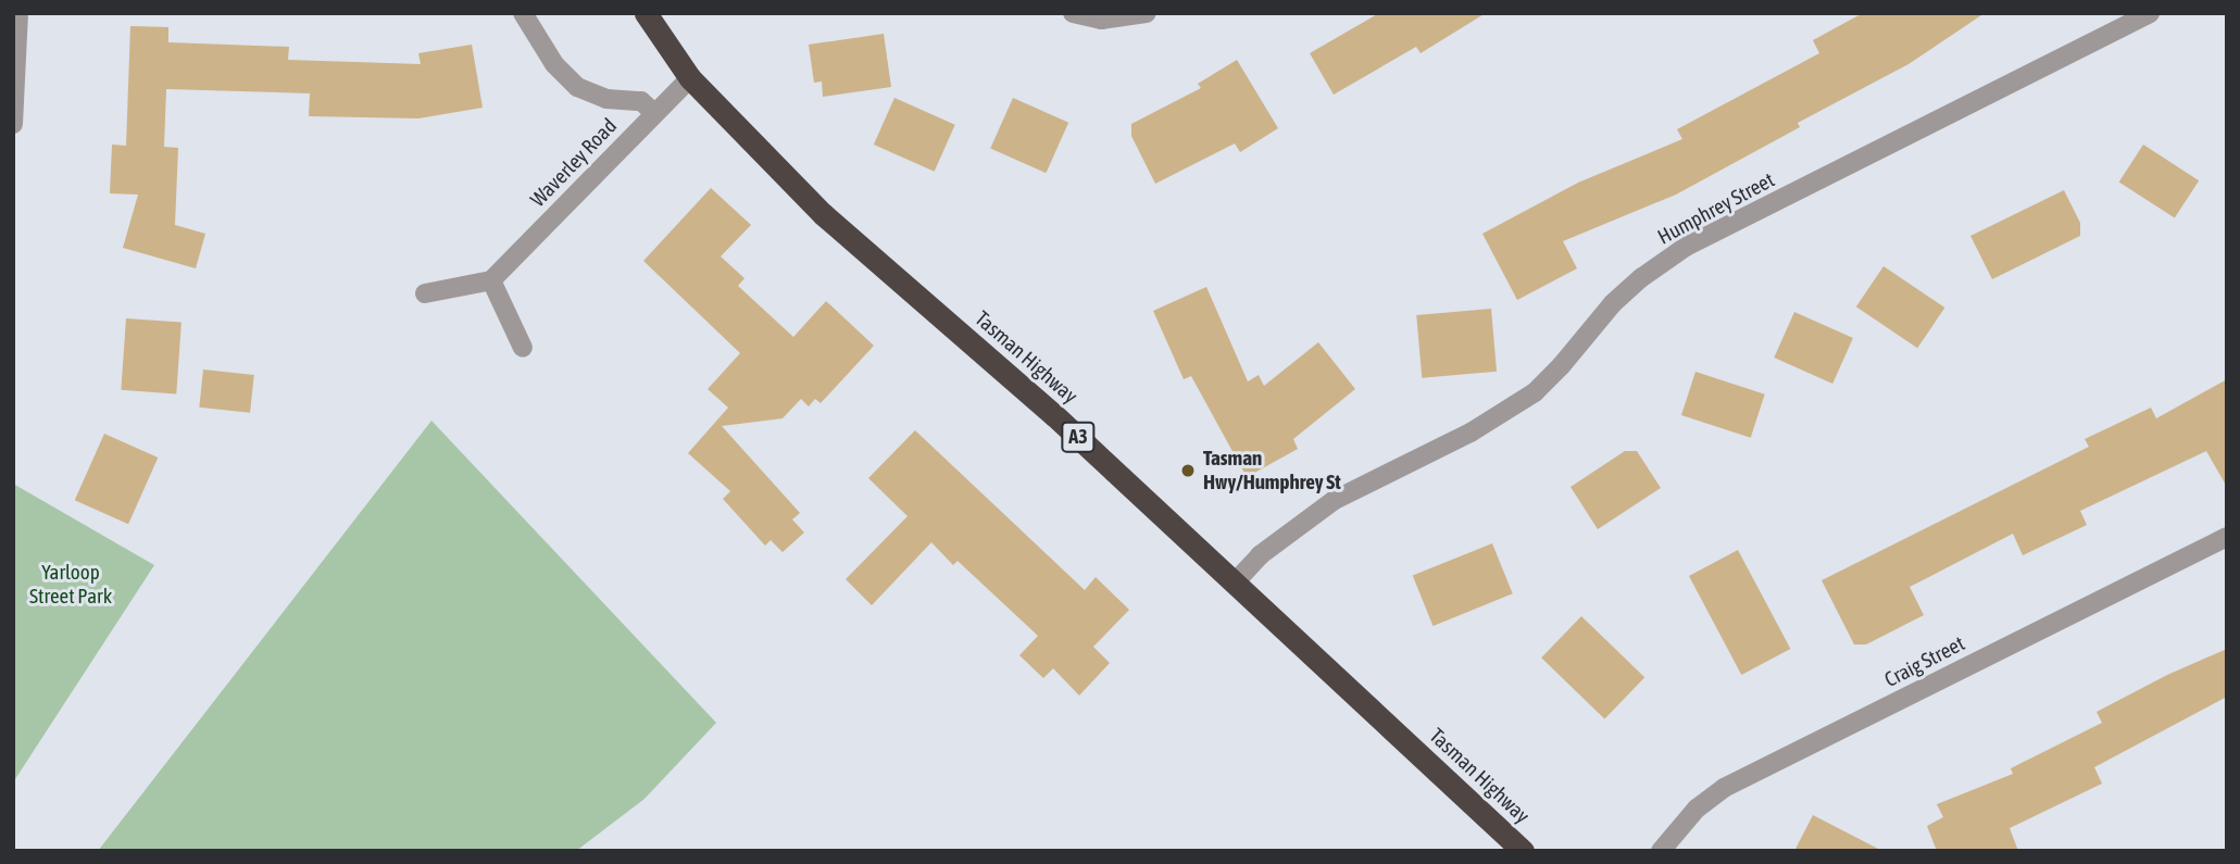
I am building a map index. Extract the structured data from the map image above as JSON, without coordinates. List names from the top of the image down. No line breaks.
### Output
{"streets":{"highway":["Tasman Highway","A3"],"street":["Waverley Road","Humphrey Street","Craig Street"]},"crossings":[["Waverley Road","Tasman Highway"],["Humphrey Street","Tasman Highway"]],"parks":["Yarloop Street Park"],"places":["Tasman Hwy/Humphrey St"]}
